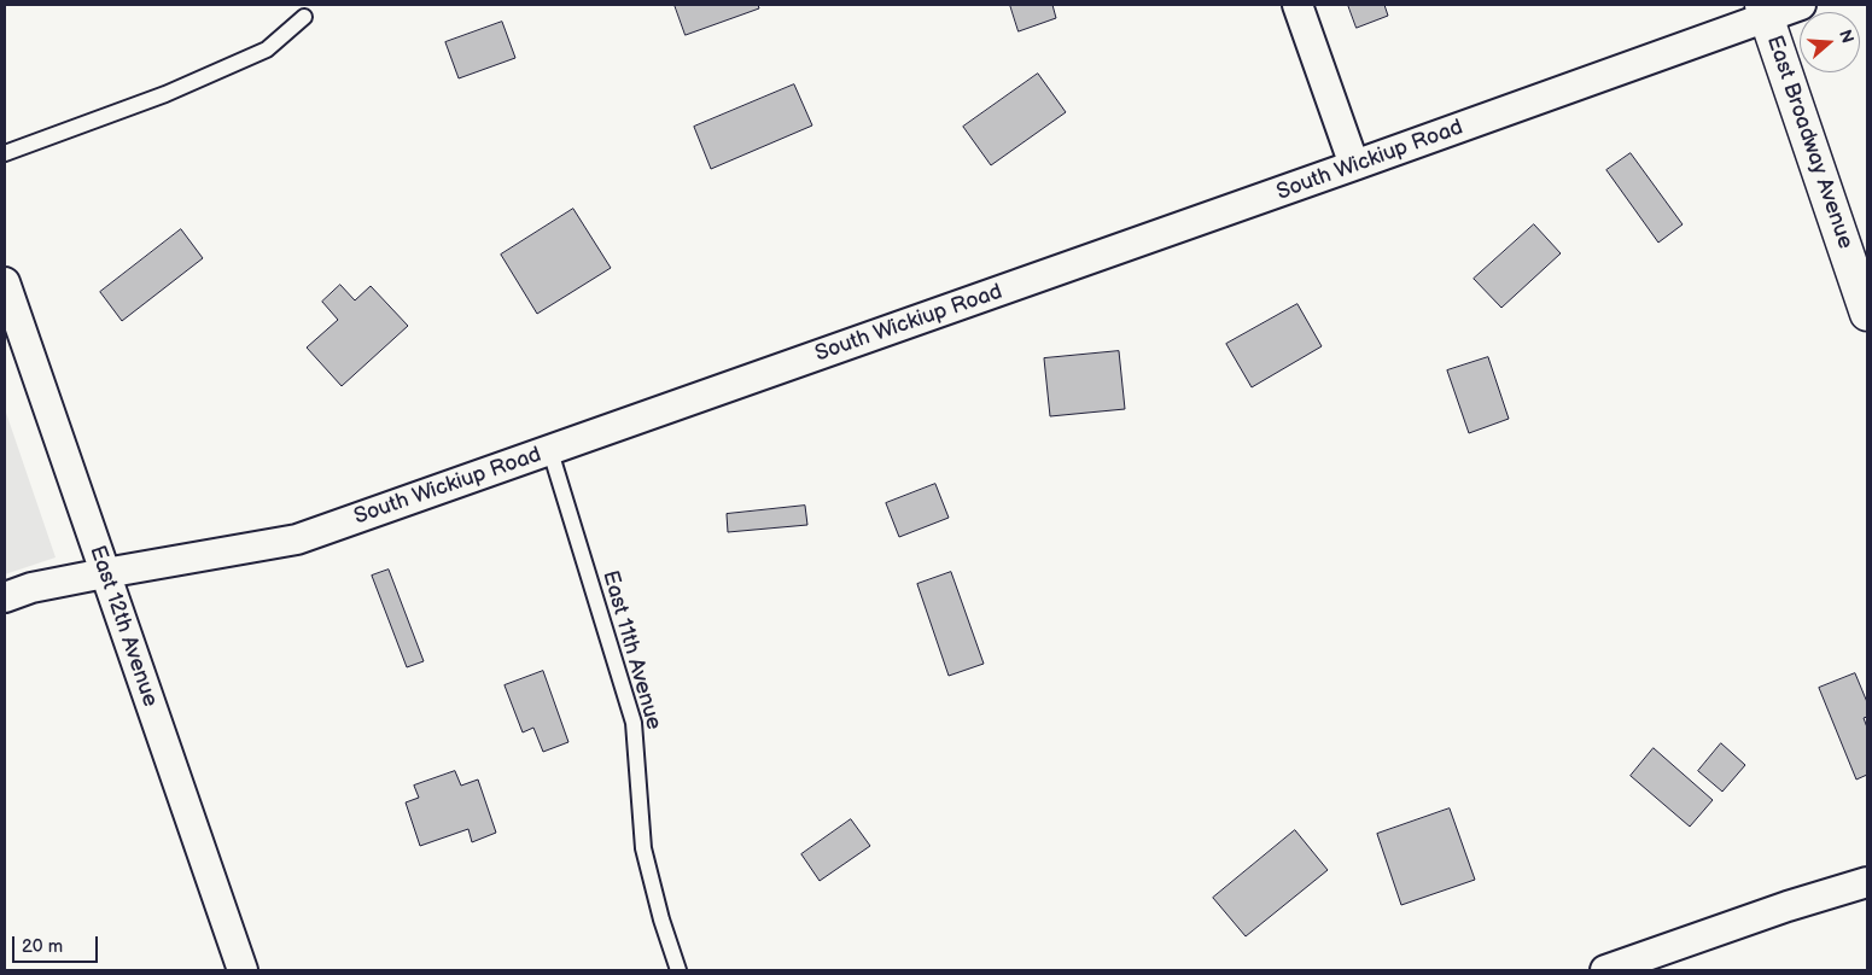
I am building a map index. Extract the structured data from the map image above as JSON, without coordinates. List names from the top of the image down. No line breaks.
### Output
{"streets":{"main road":["East Broadway Avenue"],"street":["South Wickiup Road","East 12th Avenue"],"lane":["East 11th Avenue"]},"crossings":[["East Broadway Avenue","South Wickiup Road"],["South Wickiup Road","East 12th Avenue"],["South Wickiup Road","East 11th Avenue"]],"scale_bar":"20 m","north":"right"}
